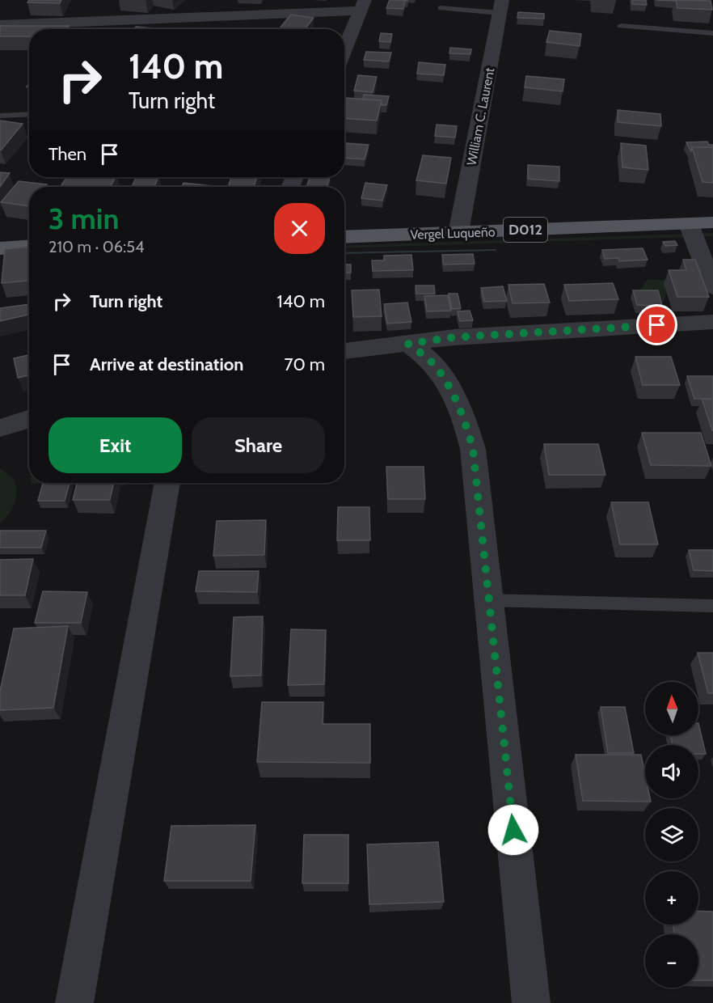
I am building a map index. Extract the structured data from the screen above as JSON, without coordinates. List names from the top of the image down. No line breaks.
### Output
{"streets":{"main road":["D012","Vergel Luqueño"],"street":["William C. Laurent"]},"crossings":[["William C. Laurent","Vergel Luqueño"]],"north":"top","page":{"turn":["140 m","Turn right"],"then":"Then","heading":["3 min","210 m · 06:54"],"list":[{"name":"Turn right","value":"140 m"},{"name":"Arrive at destination","value":"70 m"}],"buttons":["Exit","Share"],"map_buttons":["+","−"]}}
